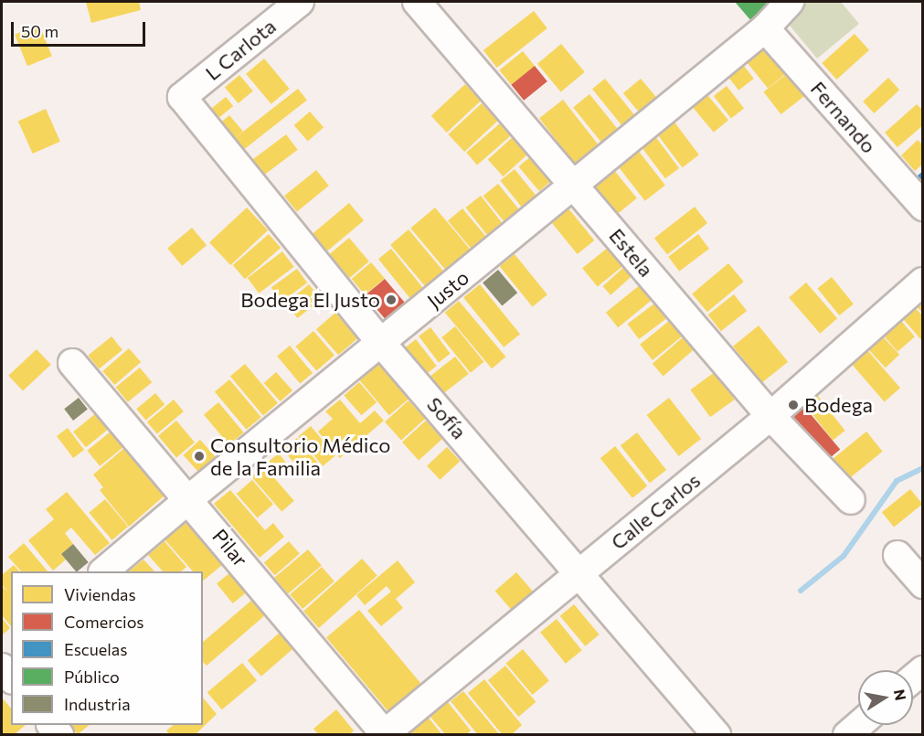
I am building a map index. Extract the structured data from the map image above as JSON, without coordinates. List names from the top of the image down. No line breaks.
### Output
{"streets":{"street":["L Carlota","Fernando","Estela","Justo","Sofía","Calle Carlos","Pilar"]},"crossings":[["L Carlota","Sofía"],["Fernando","Justo"],["Estela","Justo"],["Estela","Calle Carlos"],["Justo","Sofía"],["Justo","Pilar"],["Sofía","Calle Carlos"],["Calle Carlos","Pilar"]],"places":["Bodega El Justo","Bodega","Consultorio Médico de la Familia"],"legend":["Viviendas","Comercios","Escuelas","Público","Industria"],"scale_bar":"50 m","north":"right"}
